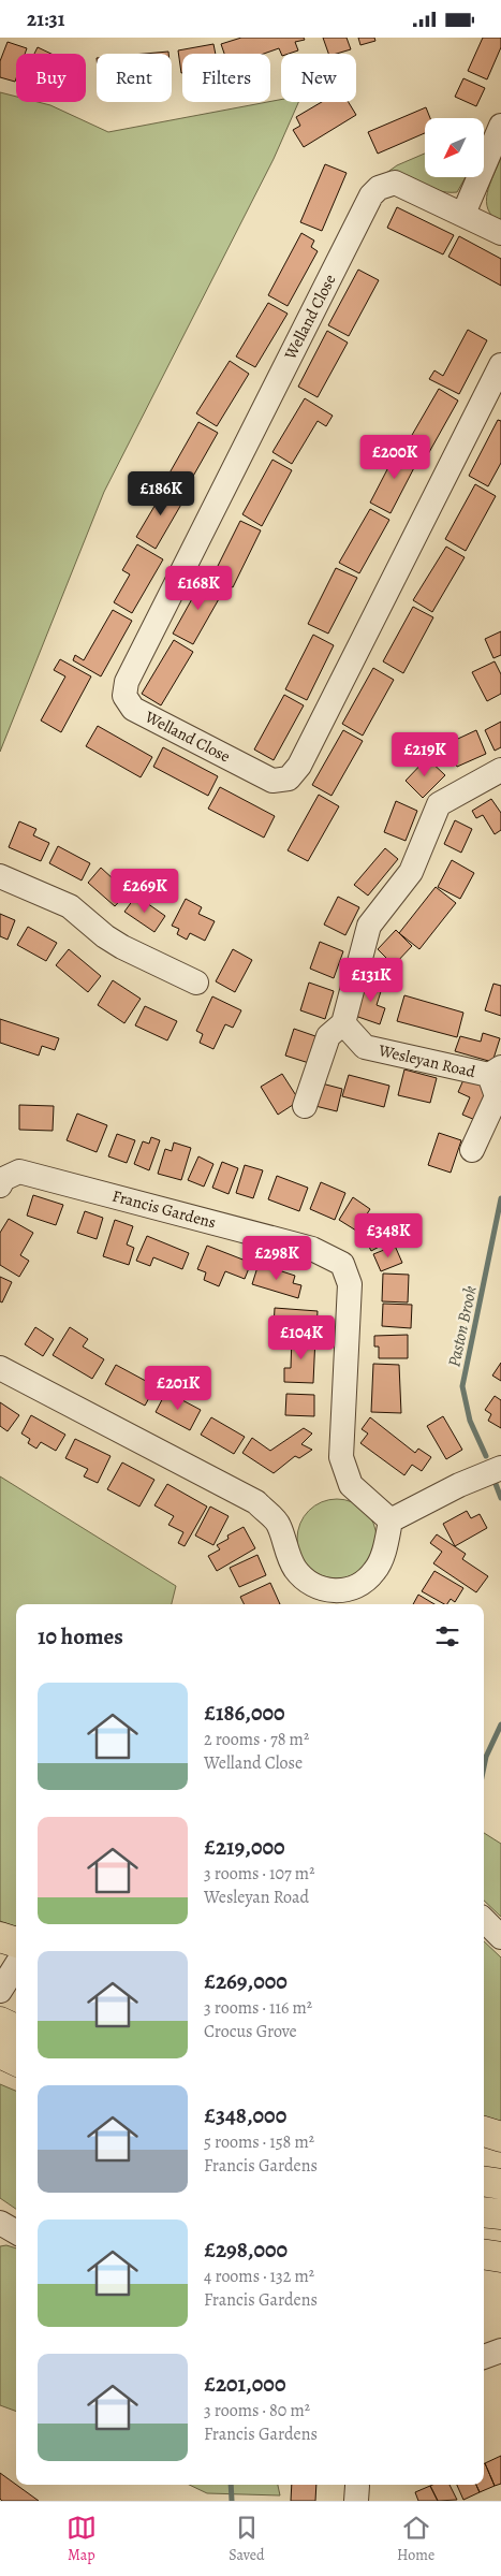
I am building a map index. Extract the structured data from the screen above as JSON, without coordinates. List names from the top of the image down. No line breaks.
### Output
{"streets":{"street":["Welland Close","Wesleyan Road","Francis Gardens"]},"water":["Paston Brook"],"north":"bottom left","page":{"status":"21:31","chip":["Buy","Rent","Filters","New"],"price":["£200K","£186K","£168K","£219K","£269K","£131K","£348K","£298K","£104K","£201K"],"heading":"10 homes","list":[{"name":"£186,000","note":"2 rooms · 78 m² · Welland Close"},{"name":"£219,000","note":"3 rooms · 107 m² · Wesleyan Road"},{"name":"£269,000","note":"3 rooms · 116 m² · Crocus Grove"},{"name":"£348,000","note":"5 rooms · 158 m² · Francis Gardens"},{"name":"£298,000","note":"4 rooms · 132 m² · Francis Gardens"},{"name":"£201,000","note":"3 rooms · 80 m² · Francis Gardens"}],"tabs":["Map","Saved","Home"]}}
